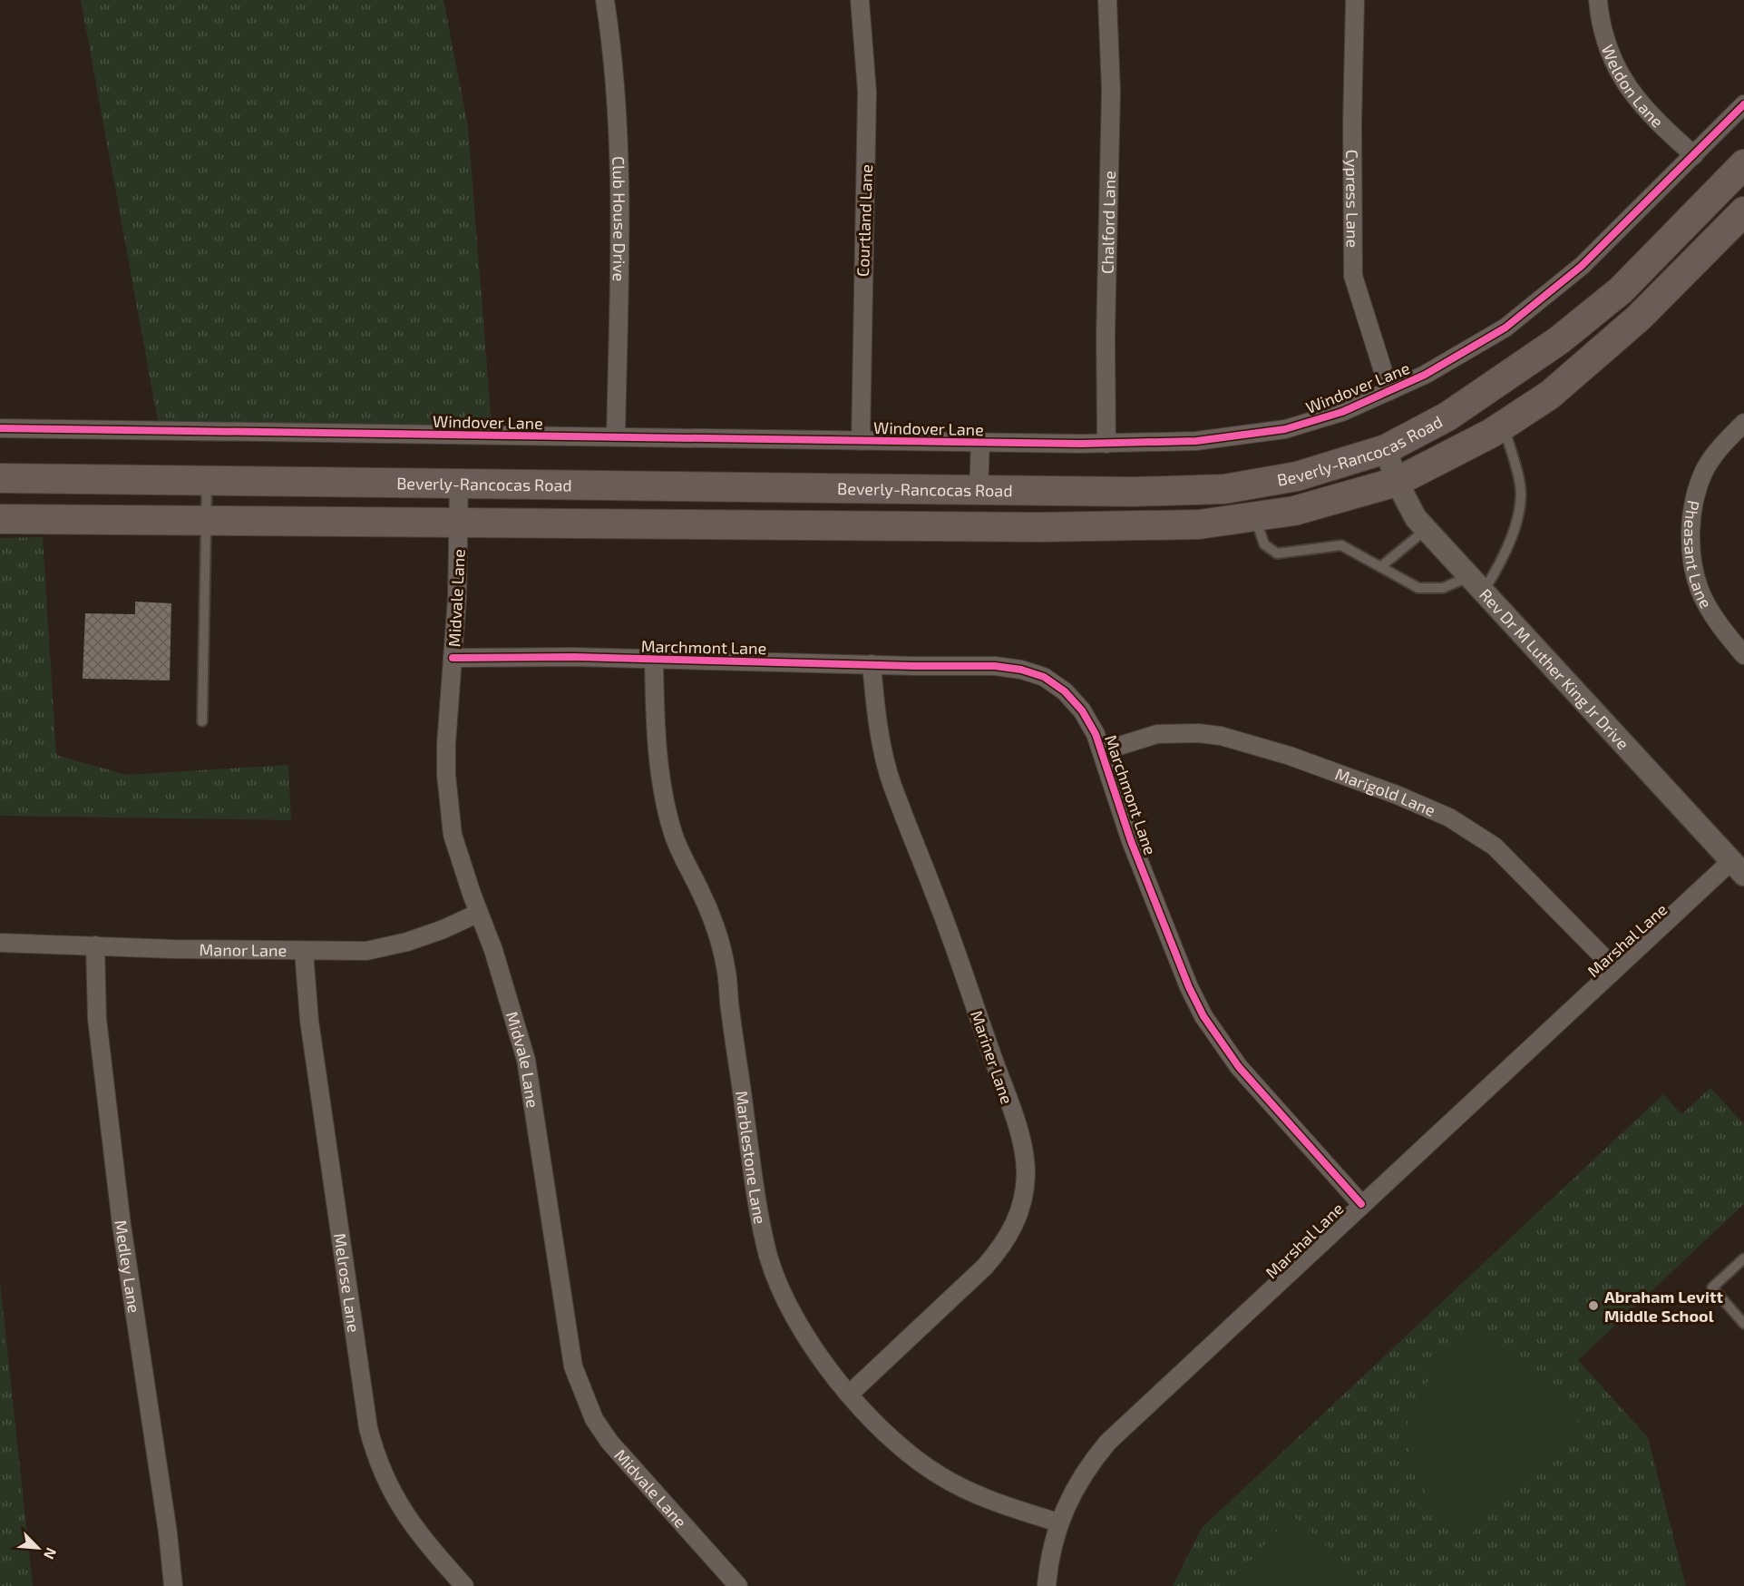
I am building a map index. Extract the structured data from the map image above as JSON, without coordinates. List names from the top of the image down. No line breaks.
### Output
{"streets":{"main road":["Beverly-Rancocas Road"],"street":["Weldon Lane","Cypress Lane","Club House Drive","Courtland Lane","Chalford Lane","Windover Lane","Pheasant Lane","Midvale Lane","Marchmont Lane","Rev Dr M Luther King Jr Drive","Marigold Lane","Marshal Lane","Manor Lane","Mariner Lane","Marblestone Lane","Medley Lane","Melrose Lane"]},"crossings":[["Weldon Lane","Windover Lane"],["Cypress Lane","Windover Lane"],["Club House Drive","Windover Lane"],["Courtland Lane","Windover Lane"],["Chalford Lane","Windover Lane"],["Beverly-Rancocas Road","Midvale Lane"],["Beverly-Rancocas Road","Rev Dr M Luther King Jr Drive"],["Midvale Lane","Marchmont Lane"],["Midvale Lane","Manor Lane"],["Marchmont Lane","Marigold Lane"],["Marchmont Lane","Marshal Lane"],["Marchmont Lane","Mariner Lane"],["Marchmont Lane","Marblestone Lane"],["Rev Dr M Luther King Jr Drive","Marshal Lane"],["Marigold Lane","Marshal Lane"],["Marshal Lane","Marblestone Lane"],["Manor Lane","Medley Lane"],["Manor Lane","Melrose Lane"],["Mariner Lane","Marblestone Lane"]],"places":["Abraham Levitt Middle School"],"north":"bottom right"}
